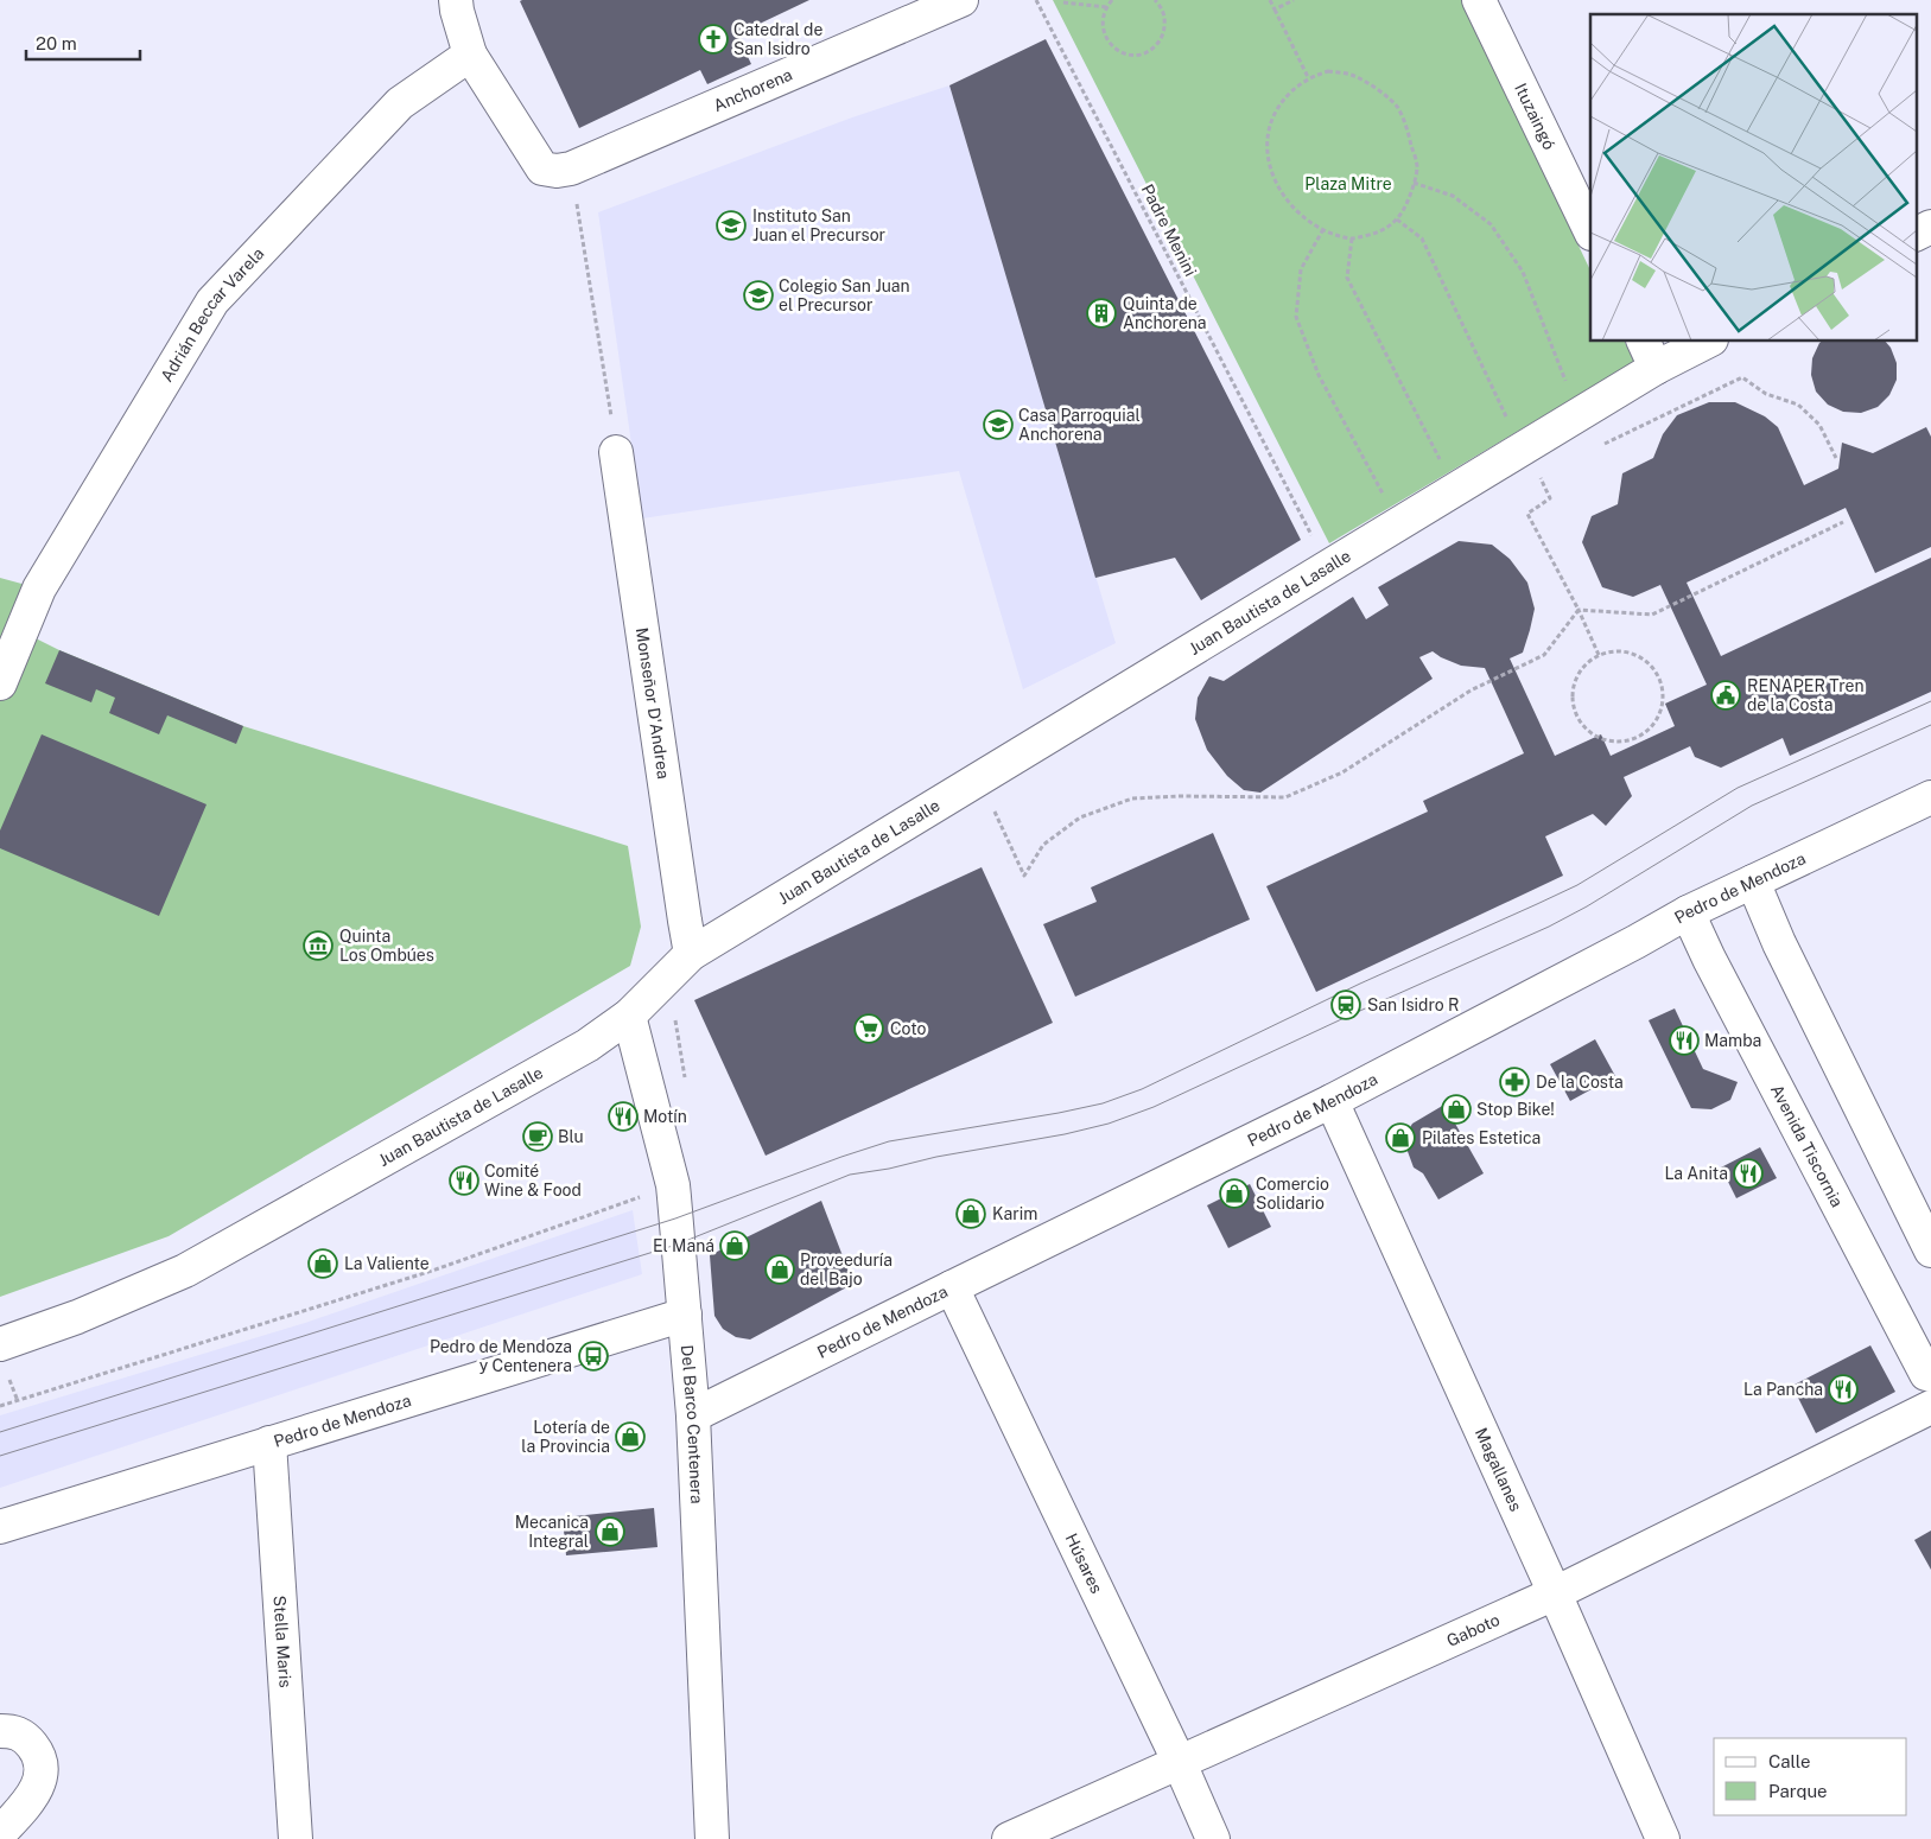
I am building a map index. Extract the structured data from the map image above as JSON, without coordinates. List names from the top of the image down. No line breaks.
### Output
{"streets":{"street":["Anchorena","Ituzaingó","Adrián Beccar Varela","Juan Bautista de Lasalle","Monseñor D'Andrea","Pedro de Mendoza","Avenida Tiscornia","Del Barco Centenera","Magallanes","Húsares","Gaboto","Stella Maris"],"path":["Padre Menini"]},"crossings":[["Padre Menini","Juan Bautista de Lasalle"],["Juan Bautista de Lasalle","Monseñor D'Andrea"],["Juan Bautista de Lasalle","Del Barco Centenera"],["Pedro de Mendoza","Avenida Tiscornia"],["Pedro de Mendoza","Del Barco Centenera"],["Pedro de Mendoza","Magallanes"],["Pedro de Mendoza","Húsares"],["Pedro de Mendoza","Stella Maris"],["Magallanes","Gaboto"],["Húsares","Gaboto"]],"parks":["Plaza Mitre"],"places":{"church":["Catedral de San Isidro"],"school or university":["Instituto San Juan el Precursor","Colegio San Juan el Precursor","Casa Parroquial Anchorena"],"building":["Quinta de Anchorena"],"public building":["RENAPER Tren de la Costa"],"museum":["Quinta Los Ombúes"],"station":["San Isidro R"],"supermarket":["Coto"],"restaurant":["Mamba","Motín","La Anita","Comité Wine & Food","La Pancha"],"pharmacy":["De la Costa"],"shop":["Stop Bike!","Pilates Estetica","Comercio Solidario","Karim","El Maná","La Valiente","Proveeduría del Bajo","Lotería de la Provincia","Mecanica Integral"],"cafe":["Blu"],"bus stop":["Pedro de Mendoza y Centenera"]},"legend":["Calle","Parque"],"scale_bar":"20 m"}
